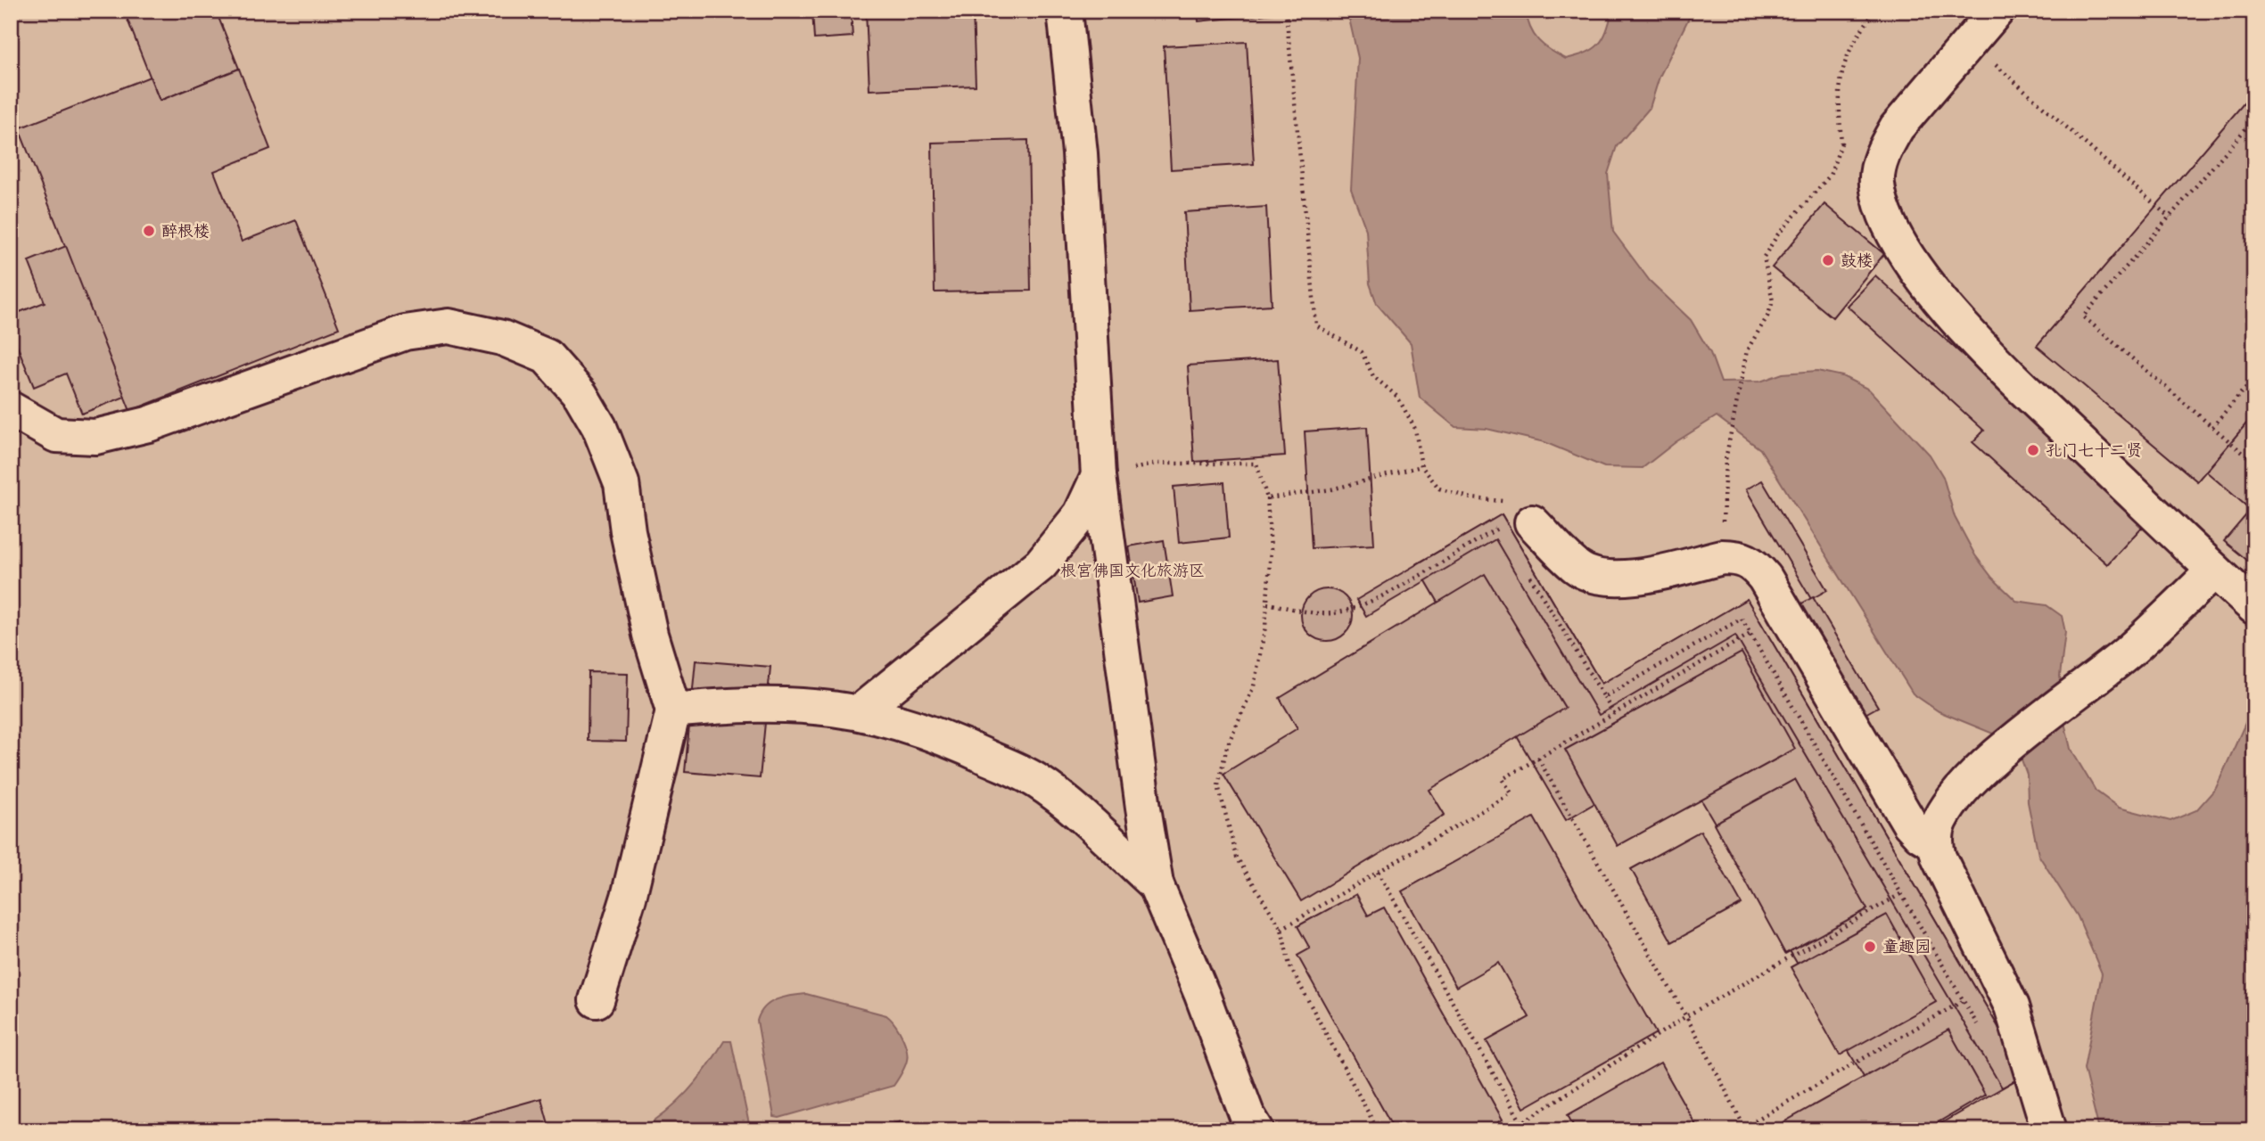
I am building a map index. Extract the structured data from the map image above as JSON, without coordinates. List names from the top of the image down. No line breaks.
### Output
{"parks":["根宫佛国文化旅游区"],"places":["醉根楼","鼓楼","孔门七十二贤","童趣园"]}
